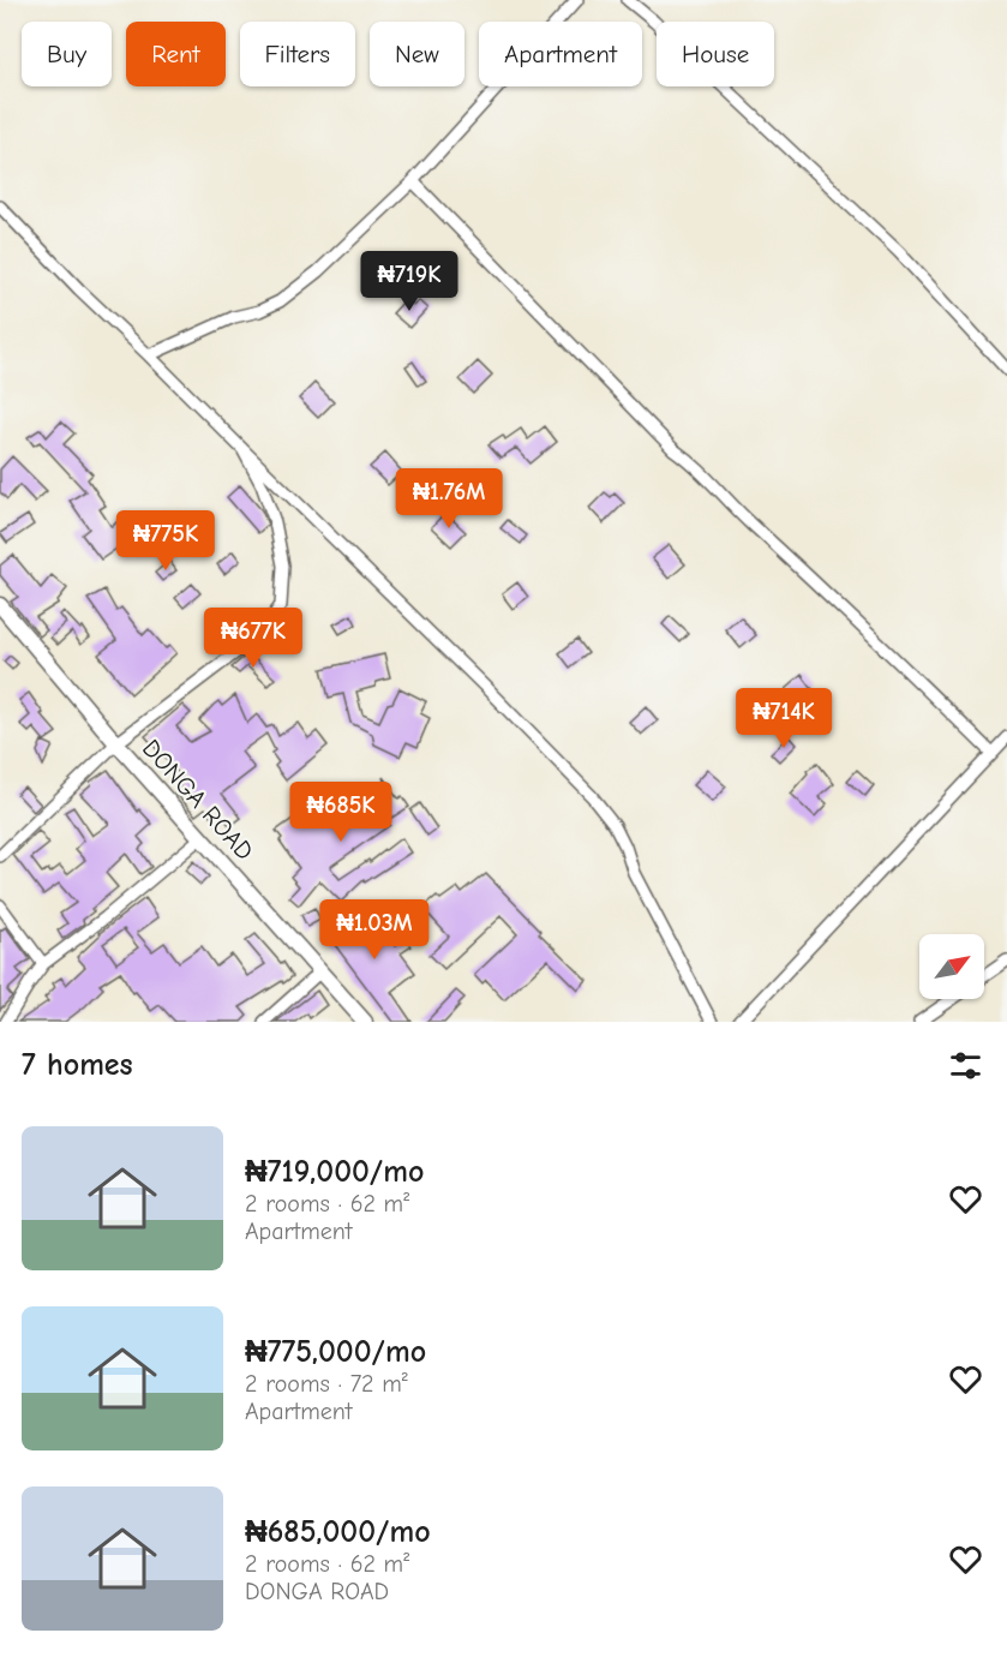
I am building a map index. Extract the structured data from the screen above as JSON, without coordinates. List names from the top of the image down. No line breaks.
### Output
{"streets":{"street":["DONGA ROAD"]},"north":"top right","page":{"chip":["Buy","Rent","Filters","New","Apartment","House"],"price":["₦719K","₦1.76M","₦775K","₦677K","₦714K","₦685K","₦1.03M"],"heading":"7 homes","list":[{"name":"₦719,000/mo","note":"2 rooms · 62 m² · Apartment"},{"name":"₦775,000/mo","note":"2 rooms · 72 m² · Apartment"},{"name":"₦685,000/mo","note":"2 rooms · 62 m² · DONGA ROAD"}]}}
